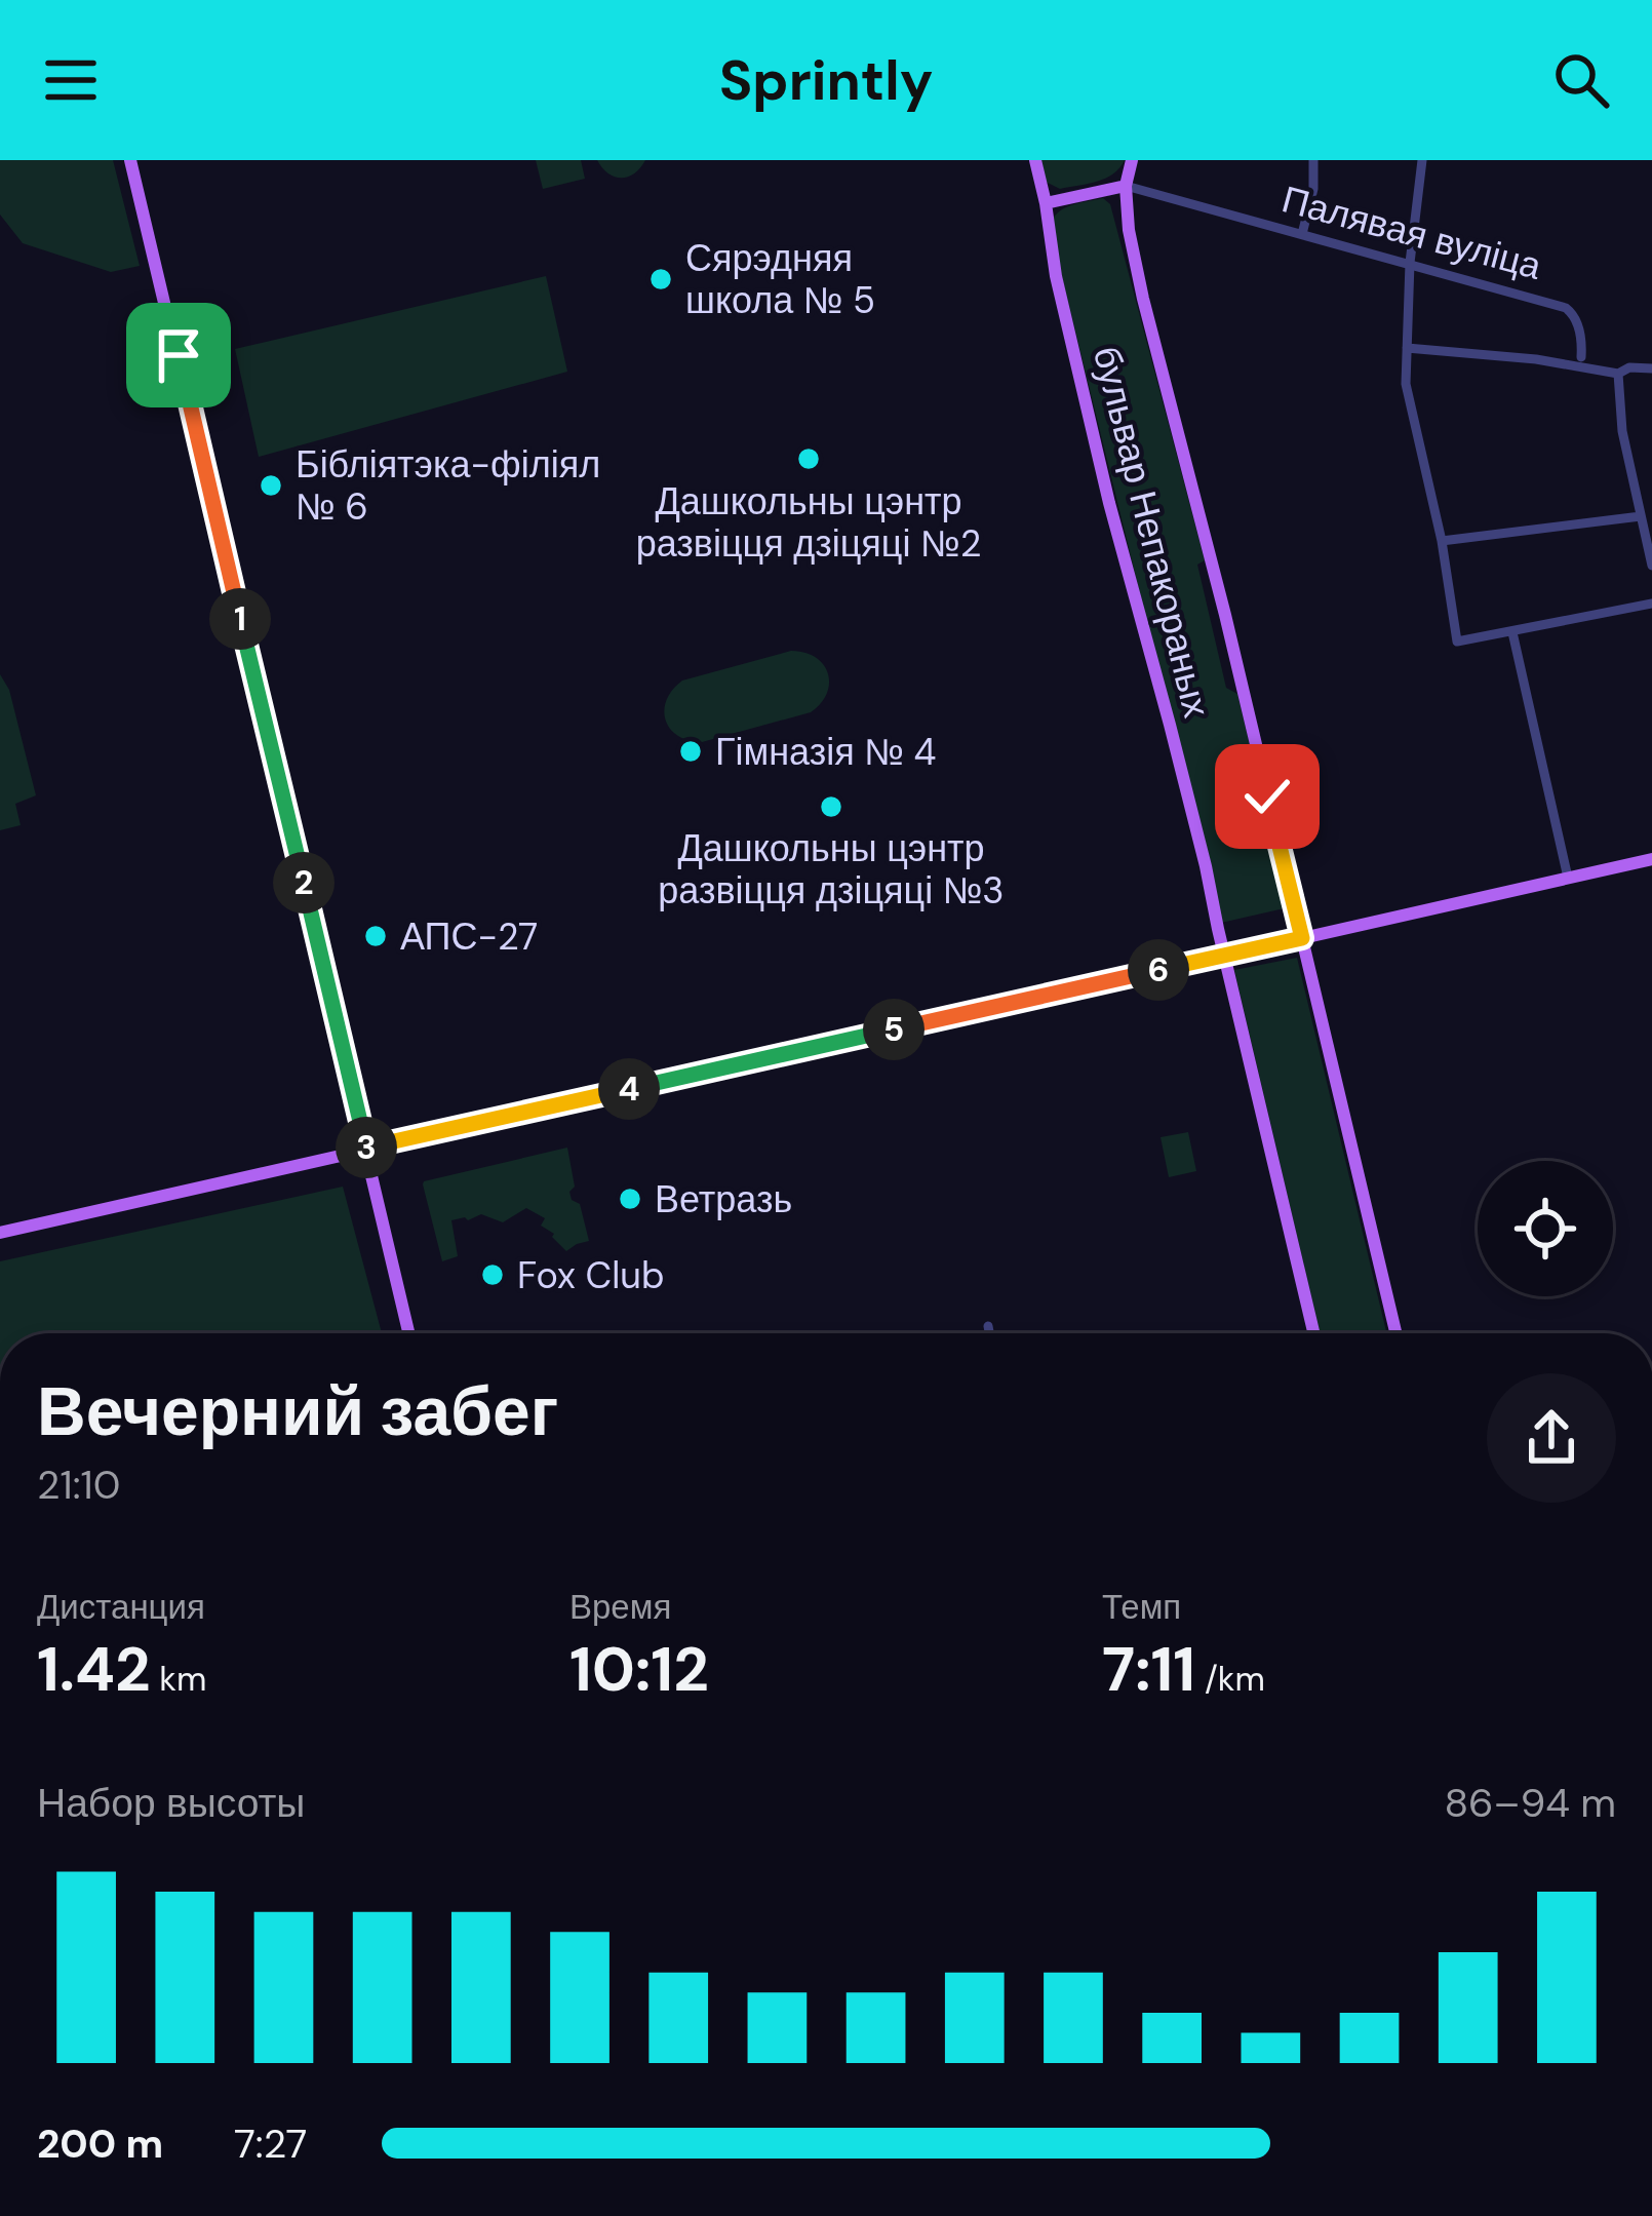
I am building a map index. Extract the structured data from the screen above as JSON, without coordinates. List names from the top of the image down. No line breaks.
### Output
{"streets":{"main road":["Палявая вуліца","бульвар Непакораных"]},"crossings":[["Палявая вуліца","бульвар Непакораных"]],"places":["Сярэдняя школа № 5","Дашкольны цэнтр развіцця дзіцяці №2","Бібліятэка-філіял № 6","Гімназія № 4","Дашкольны цэнтр развіцця дзіцяці №3","АПС-27","Ветразь","Fox Club"],"page":{"header":"Sprintly","pins":["1","2","6","5","4","3"],"heading":["Вечерний забег","21:10"],"stats":[["Дистанция","1.42 km"],["Время","10:12"],["Темп","7:11 /km"]],"chart":["Набор высоты","86–94 m"],"list":[{"name":"200 m","note":"7:27"}]}}
